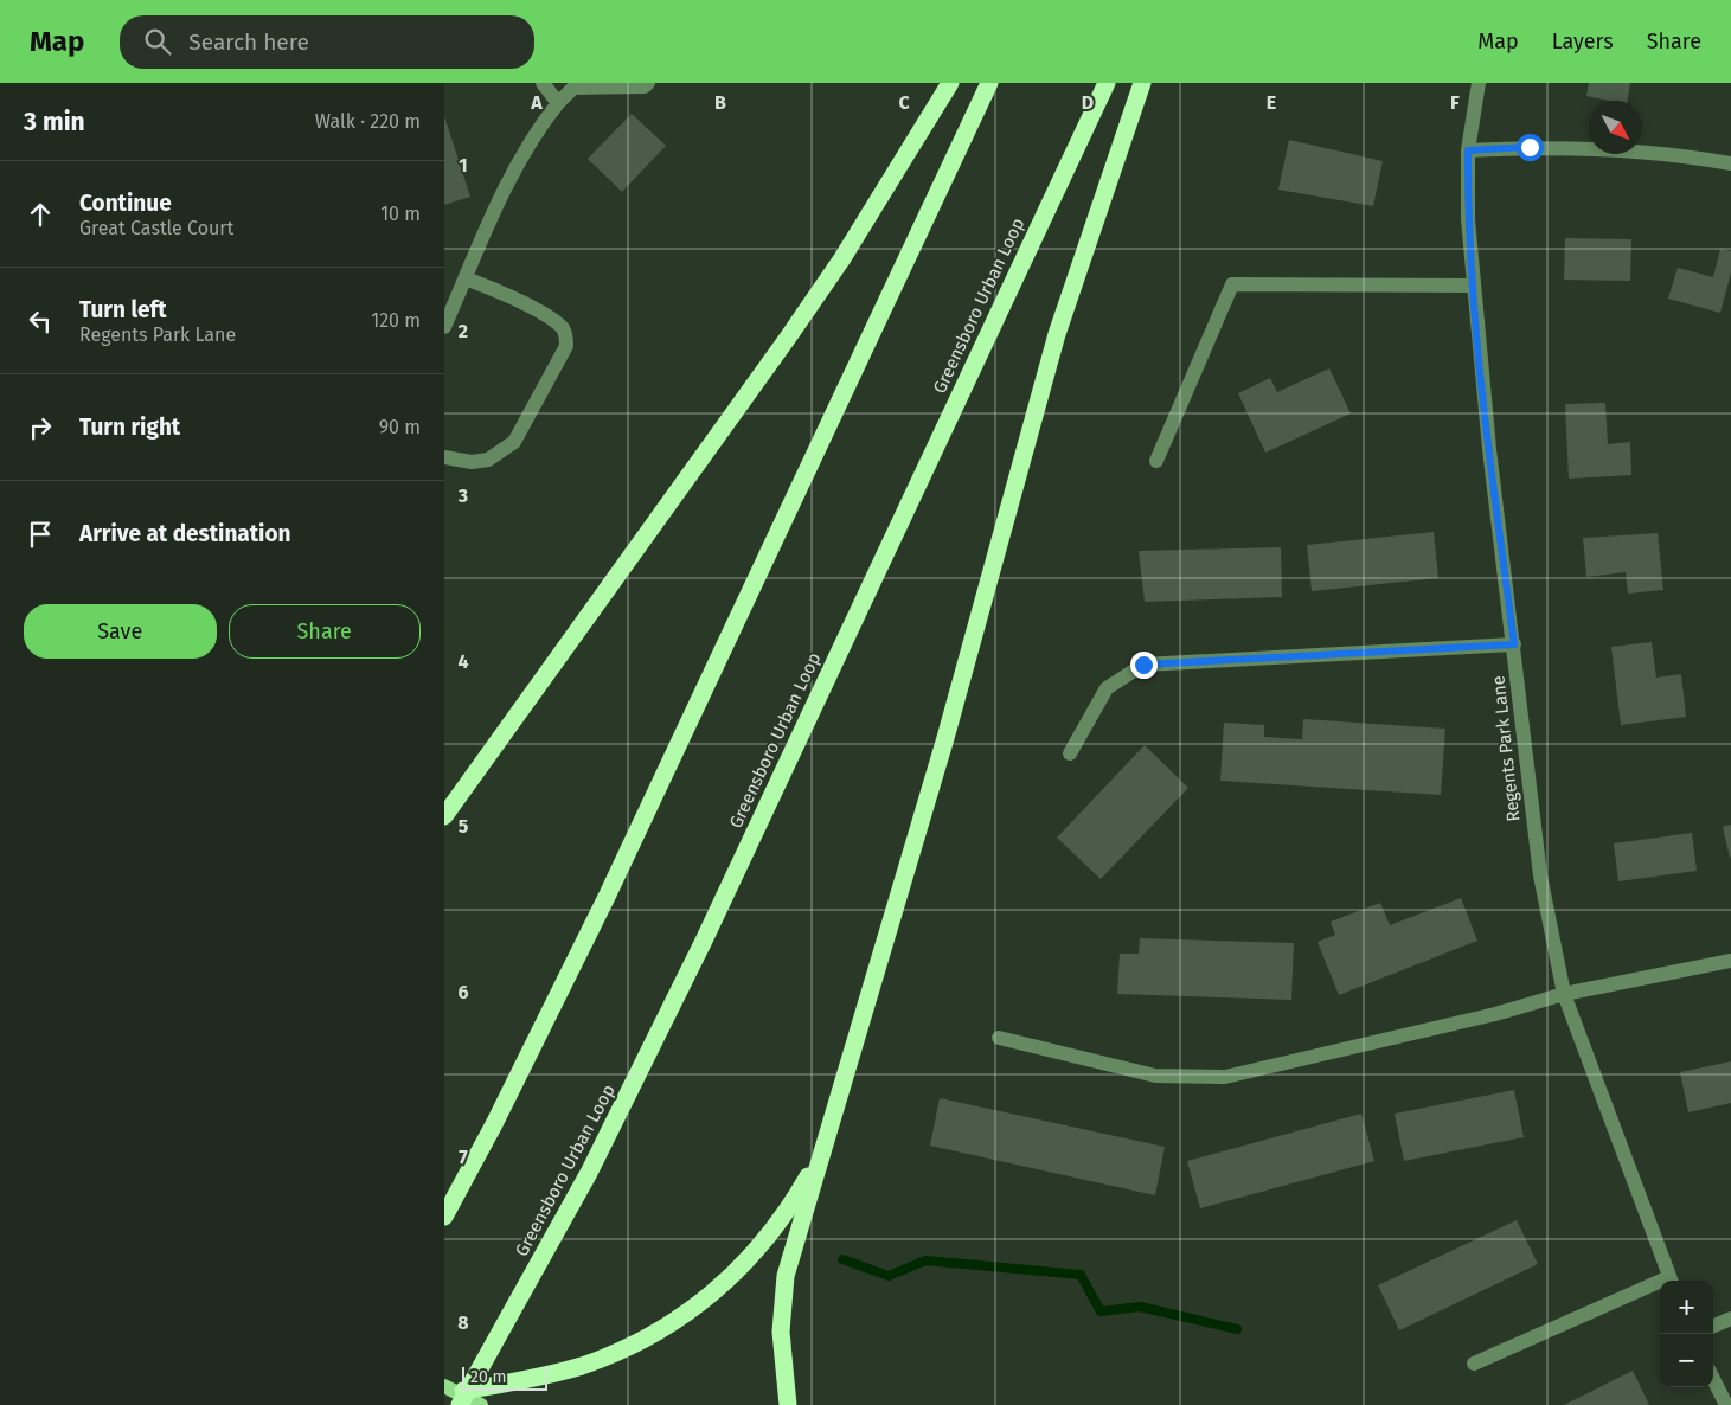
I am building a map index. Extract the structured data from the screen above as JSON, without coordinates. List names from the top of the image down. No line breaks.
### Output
{"streets":{"highway":["Greensboro Urban Loop"],"street":["Regents Park Lane"]},"scale_bar":"20 m","north":"bottom right","page":{"header":"Map","search":"Search here","nav":["Map","Layers","Share"],"heading":["3 min","Walk · 220 m"],"list":[["Continue","Great Castle Court","10 m"],["Turn left","Regents Park Lane","120 m"],["Turn right","90 m"],"Arrive at destination"],"buttons":["Save","Share"],"map_buttons":["+","−"],"scale":"20 m"},"grid":{"columns":["A","B","C","D","E","F"],"rows":["1","2","3","4","5","6","7","8"]}}
